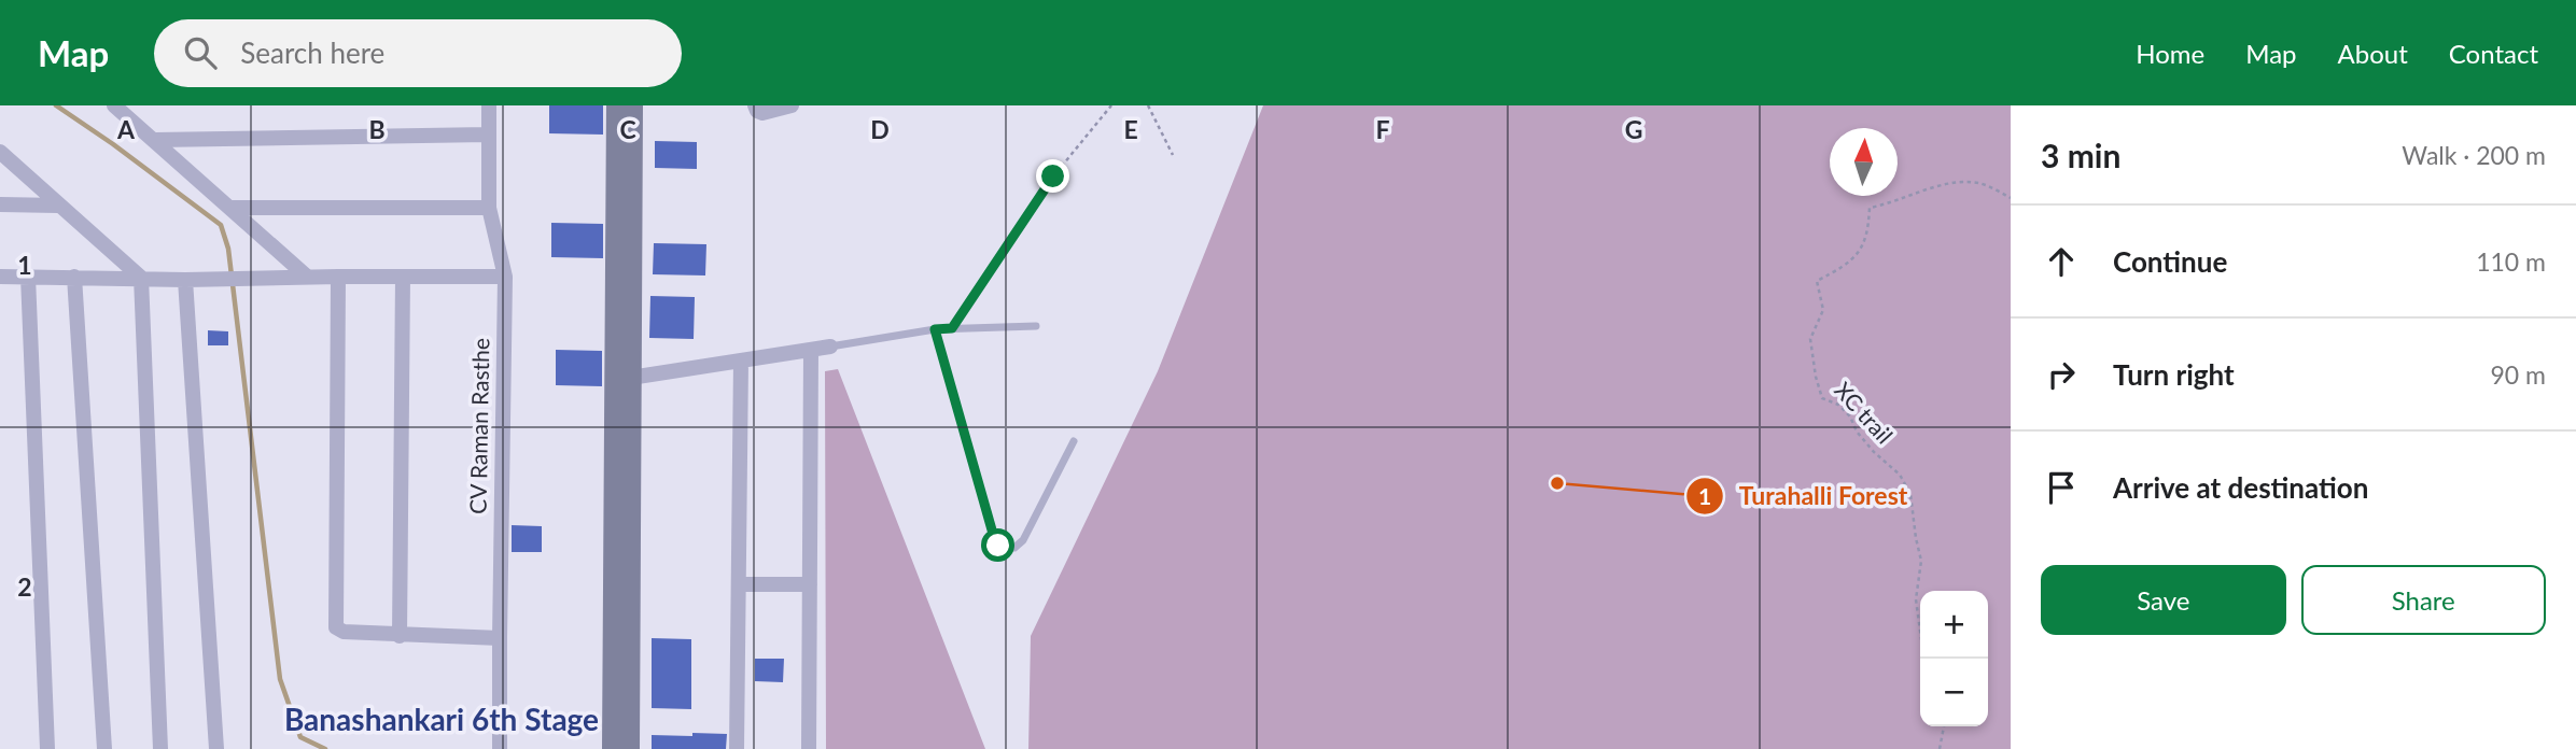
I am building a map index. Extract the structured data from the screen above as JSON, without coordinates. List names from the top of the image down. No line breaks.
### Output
{"streets":{"street":["CV Raman Rasthe"],"path":["XC trail"]},"districts":["Banashankari 6th Stage"],"places":["Turahalli Forest"],"north":"top","page":{"header":"Map","search":"Search here","nav":["Home","Map","About","Contact"],"heading":["3 min","Walk · 200 m"],"list":[["Continue","110 m"],["Turn right","90 m"],"Arrive at destination"],"buttons":["Save","Share"],"map_buttons":["+","−"]},"grid":{"columns":["A","B","C","D","E","F","G"],"rows":["1","2"]}}
